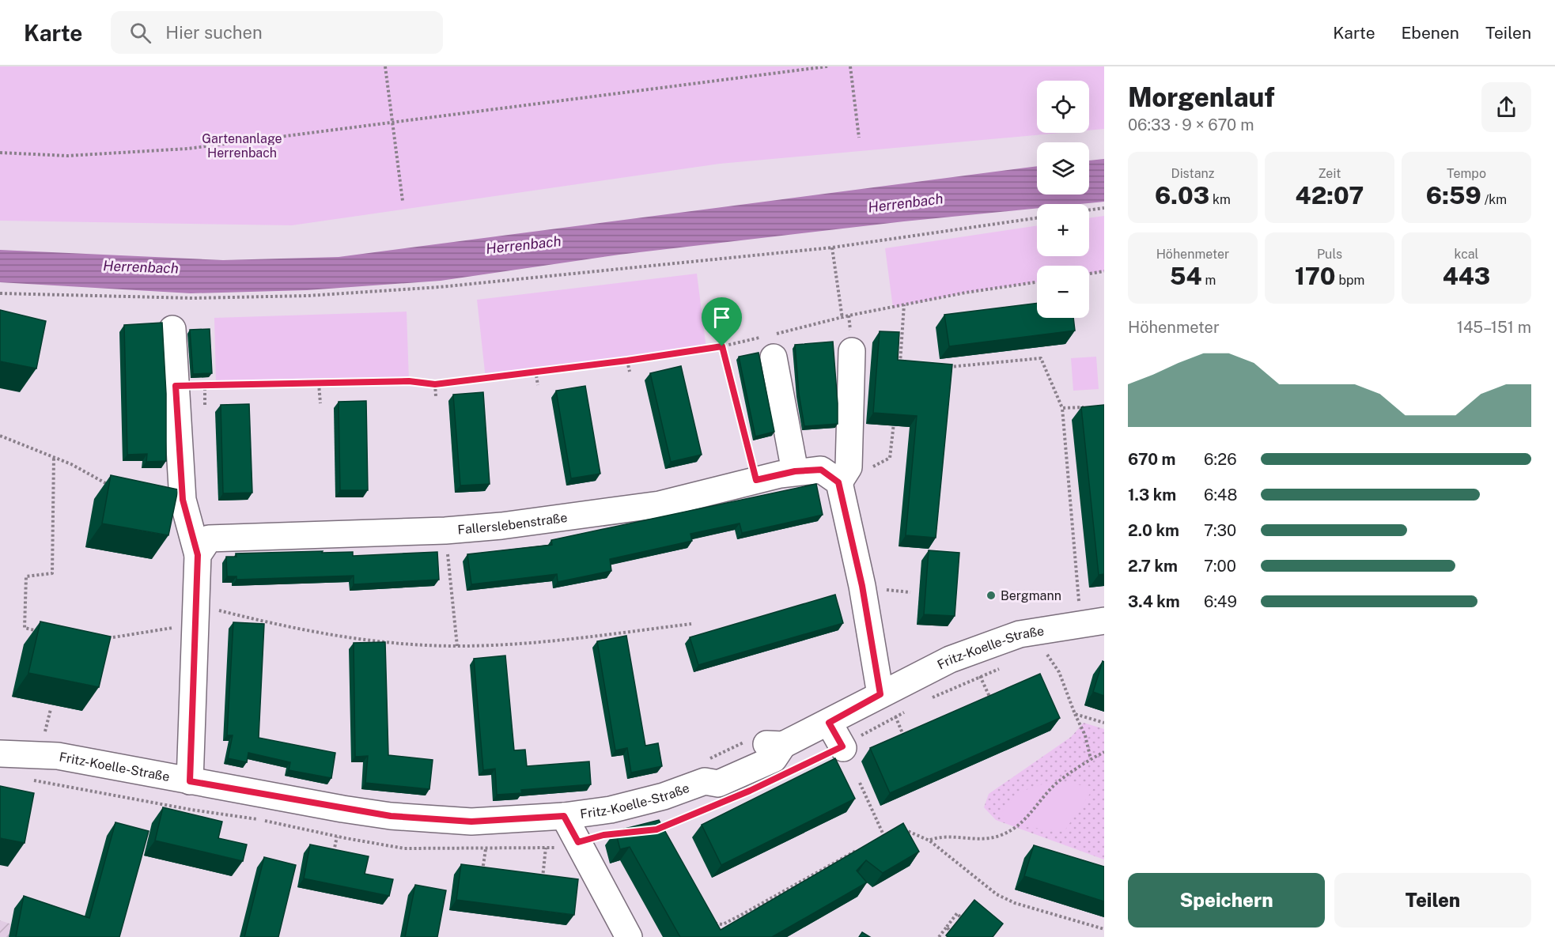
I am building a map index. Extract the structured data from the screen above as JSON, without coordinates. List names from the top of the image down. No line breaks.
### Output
{"streets":{"street":["Fallerslebenstraße","Fritz-Koelle-Straße"]},"water":["Herrenbach"],"parks":["Gartenanlage Herrenbach"],"places":["Bergmann"],"page":{"header":"Karte","search":"Hier suchen","nav":["Karte","Ebenen","Teilen"],"heading":["Morgenlauf","06:33 · 9 × 670 m"],"map_buttons":["+","−"],"stats":[["Distanz","6.03 km"],["Zeit","42:07"],["Tempo","6:59 /km"],["Höhenmeter","54 m"],["Puls","170 bpm"],["kcal","443"]],"chart":["Höhenmeter","145–151 m"],"list":[{"name":"670 m","note":"6:26"},{"name":"1.3 km","note":"6:48"},{"name":"2.0 km","note":"7:30"},{"name":"2.7 km","note":"7:00"},{"name":"3.4 km","note":"6:49"}],"buttons":["Speichern","Teilen"]}}
